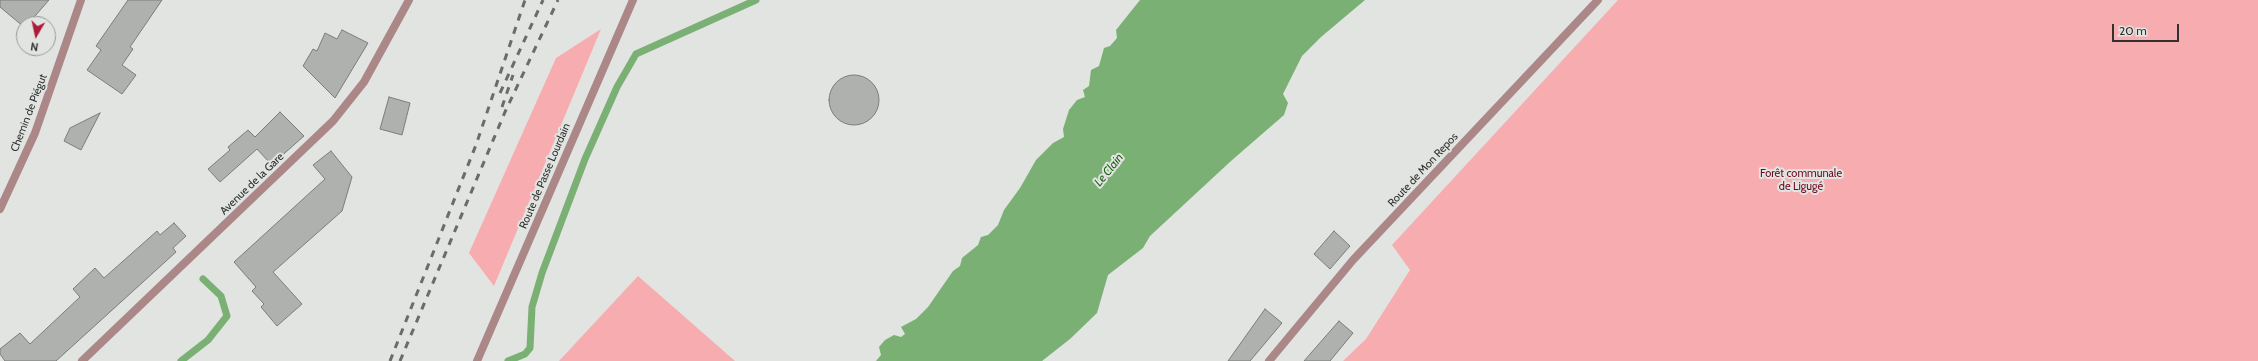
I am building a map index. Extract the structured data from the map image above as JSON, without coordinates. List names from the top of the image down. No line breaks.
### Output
{"streets":{"street":["Chemin de Piégut","Route de Mon Repos","Route de Passe Lourdain","Avenue de la Gare"]},"water":["Le Clain"],"parks":["Forêt communale de Ligugé"],"scale_bar":"20 m","north":"bottom"}
